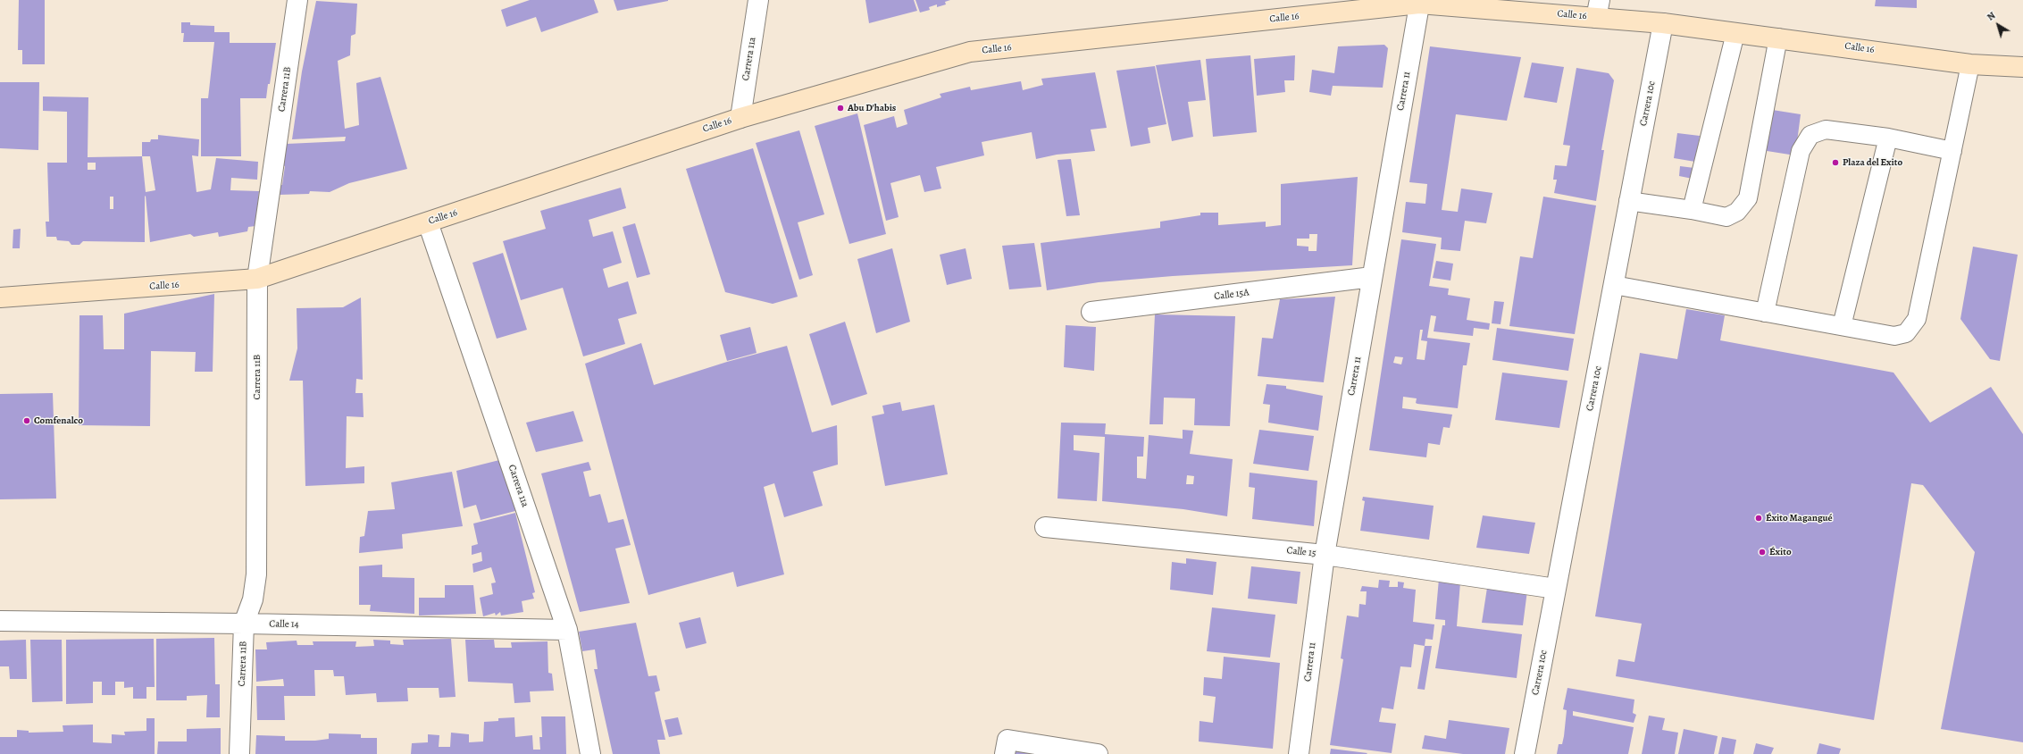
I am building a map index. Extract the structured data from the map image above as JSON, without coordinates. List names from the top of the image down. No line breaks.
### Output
{"streets":{"main road":["Calle 16"],"street":["Carrera 11a","Carrera 11B","Carrera 11","Carrera 10c","Calle 15A","Calle 15","Calle 14"]},"crossings":[["Calle 16","Carrera 11a"],["Calle 16","Carrera 11B"],["Calle 16","Carrera 11"],["Calle 16","Carrera 10c"],["Carrera 11a","Calle 14"],["Carrera 11B","Calle 14"],["Carrera 11","Calle 15A"],["Carrera 11","Calle 15"],["Carrera 10c","Calle 15"]],"places":["Abu D'habis","Plaza del Exito","Comfenalco","Éxito Magangué","Éxito"],"north":"top left"}
